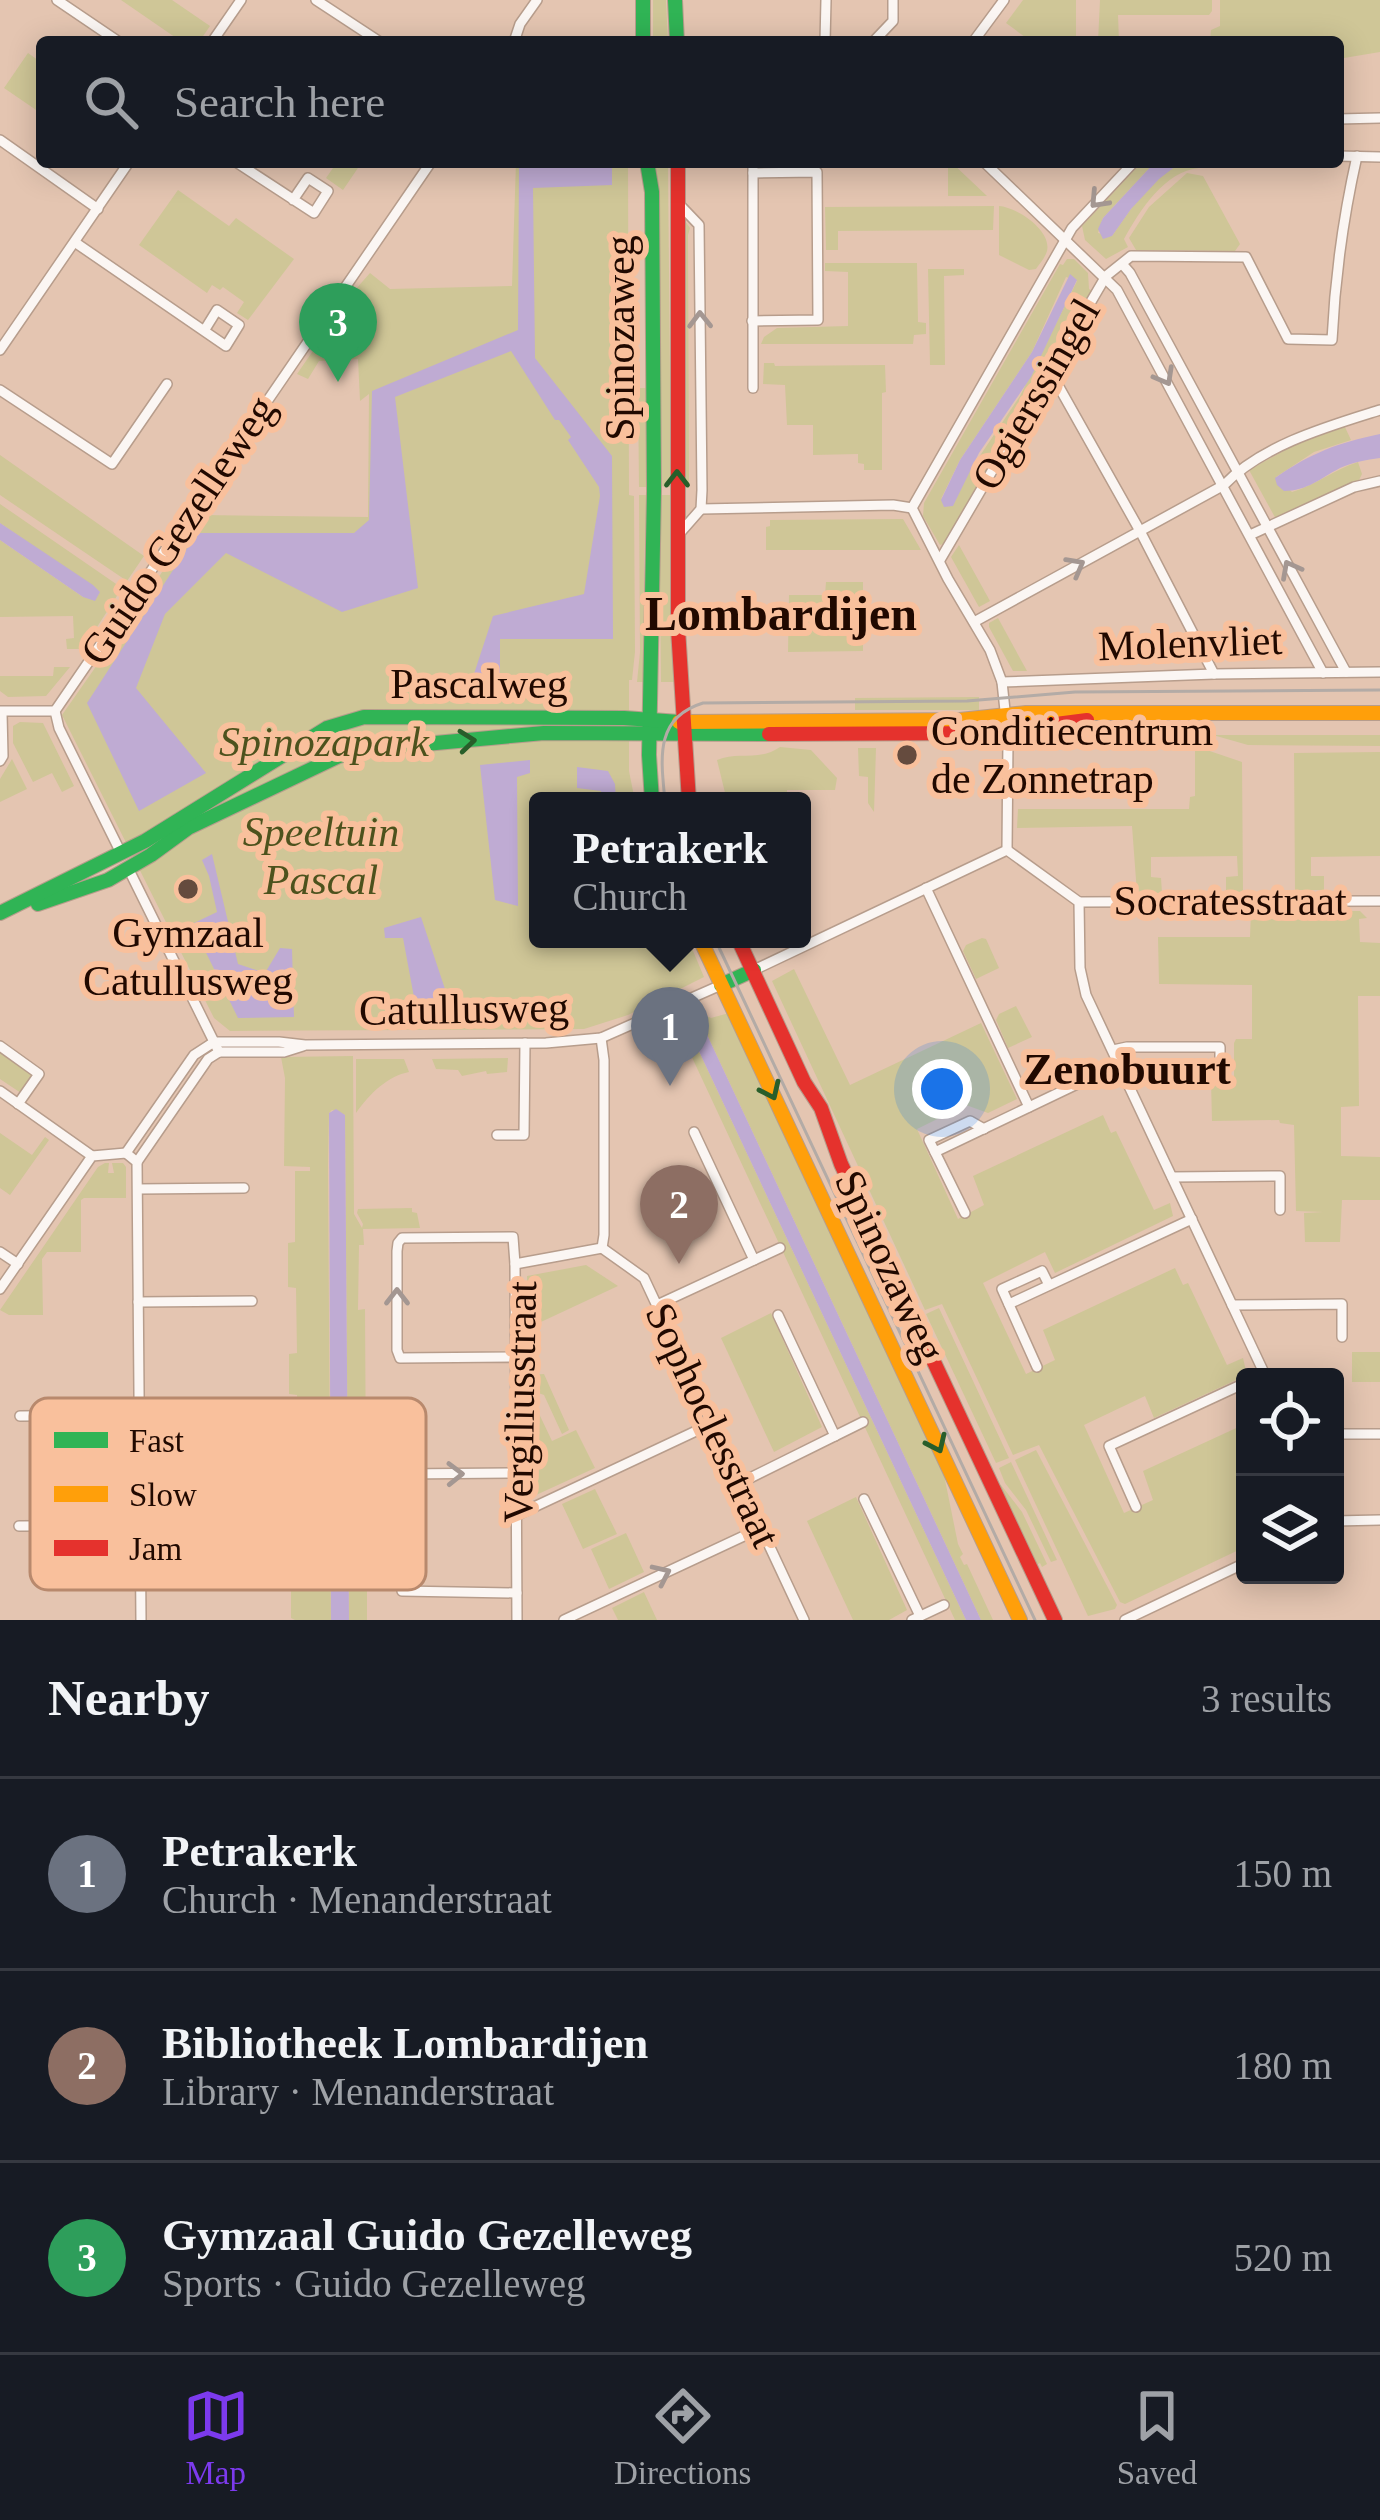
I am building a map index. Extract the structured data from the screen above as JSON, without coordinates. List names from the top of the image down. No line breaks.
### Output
{"streets":{"main road":["Spinozaweg","Molenvliet","Pascalweg","Catullusweg"],"street":["Ogierssingel","Guido Gezelleweg","Socratesstraat","Vergiliusstraat","Sophoclesstraat"]},"crossings":[["Spinozaweg","Molenvliet"],["Spinozaweg","Pascalweg"],["Spinozaweg","Catullusweg"],["Guido Gezelleweg","Pascalweg"],["Vergiliusstraat","Sophoclesstraat"]],"districts":["Lombardijen","Zenobuurt"],"parks":["Spinozapark","Speeltuin Pascal"],"places":["Conditiecentrum de Zonnetrap","Gymzaal Catullusweg"],"legend":["Fast","Slow","Jam"],"page":{"search":"Search here","pins":["3","1","2"],"popup":["Petrakerk","Church"],"heading":["Nearby","3 results"],"list":[{"mark":"1","name":"Petrakerk","note":"Church · Menanderstraat","value":"150 m"},{"mark":"2","name":"Bibliotheek Lombardijen","note":"Library · Menanderstraat","value":"180 m"},{"mark":"3","name":"Gymzaal Guido Gezelleweg","note":"Sports · Guido Gezelleweg","value":"520 m"}],"nav":["Map","Directions","Saved"]}}
